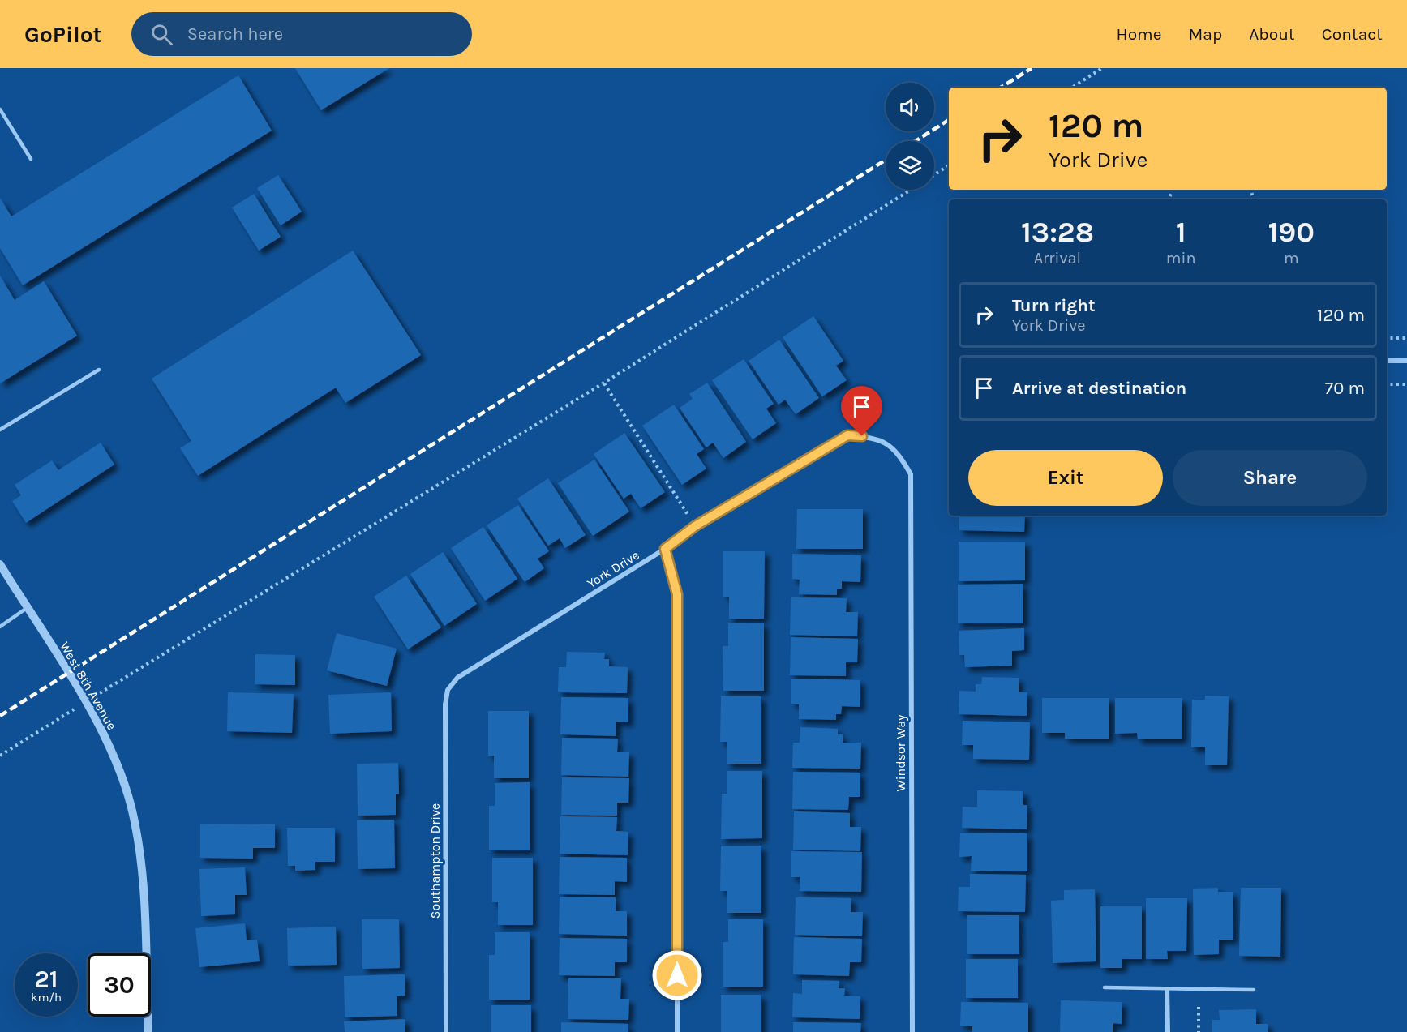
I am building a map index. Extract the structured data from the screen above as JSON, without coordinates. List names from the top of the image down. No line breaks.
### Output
{"streets":{"street":["York Drive","West 8th Avenue","Windsor Way","Southampton Drive"]},"crossings":[["York Drive","Windsor Way"],["York Drive","Southampton Drive"]],"page":{"header":"GoPilot","search":"Search here","nav":["Home","Map","About","Contact"],"turn":["120 m","York Drive"],"eta":["13:28","Arrival","1","min","190","m"],"list":[{"name":"Turn right","note":"York Drive","value":"120 m"},{"name":"Arrive at destination","value":"70 m"}],"buttons":["Exit","Share"],"speed":"21 km/h","limit":"30"}}
